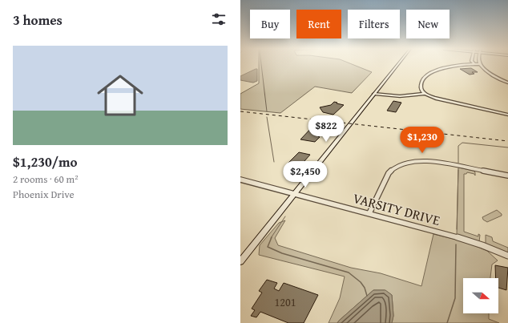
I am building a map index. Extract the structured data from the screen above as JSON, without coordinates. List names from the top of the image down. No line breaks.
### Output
{"streets":{"street":["VARSITY DRIVE"]},"house_numbers":["1201"],"north":"right","page":{"heading":"3 homes","chip":["Buy","Rent","Filters","New"],"list":[{"name":"$1,230/mo","note":"2 rooms · 60 m² · Phoenix Drive"}],"price":["$822","$1,230","$2,450"]}}
